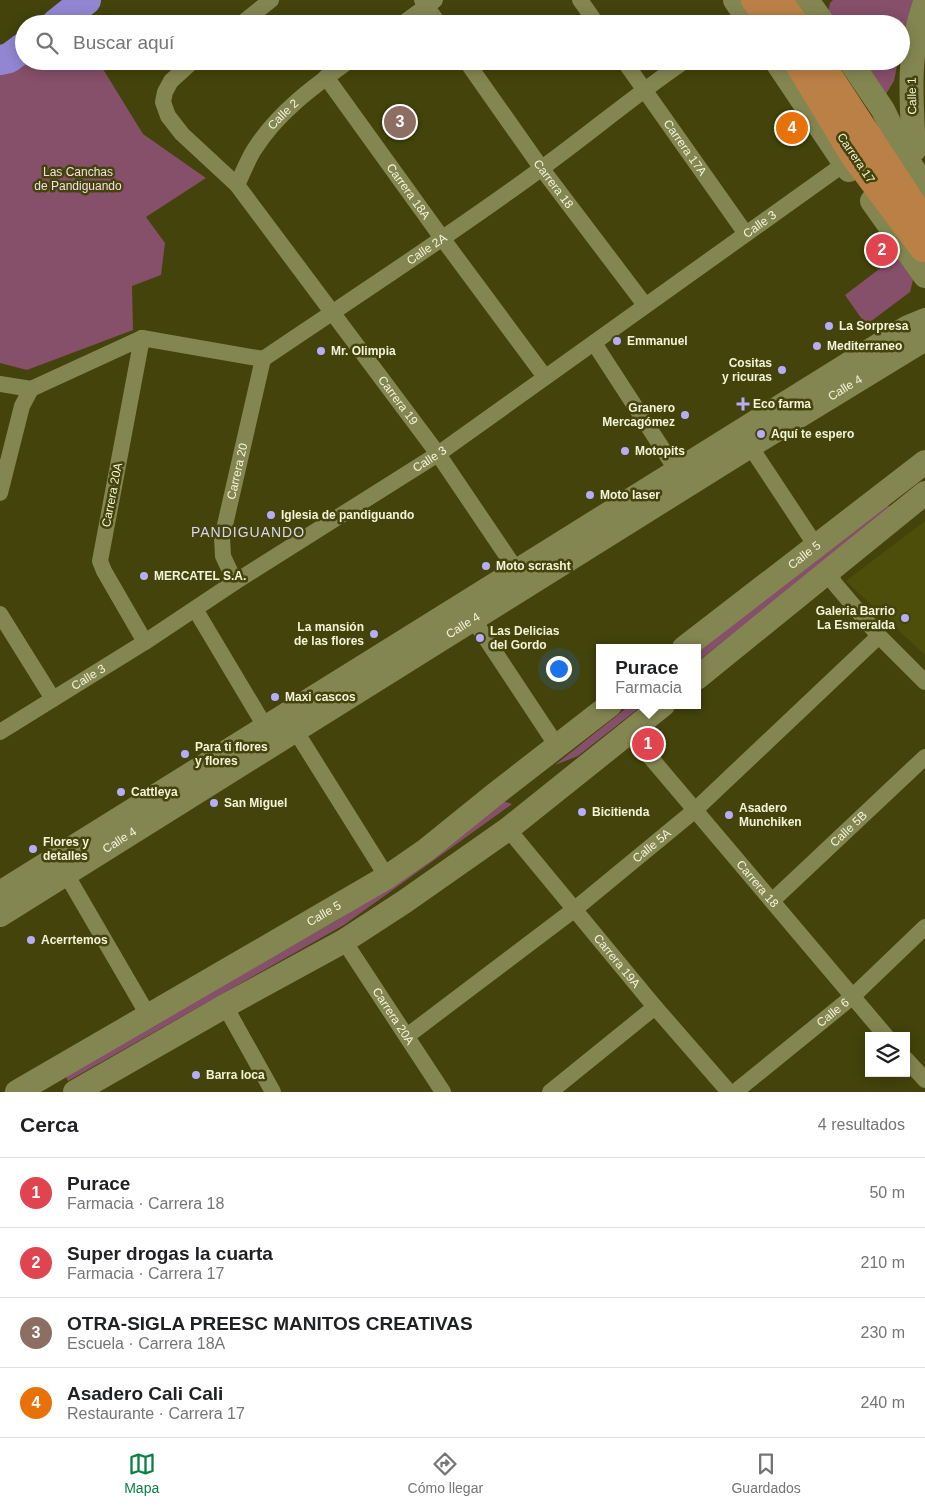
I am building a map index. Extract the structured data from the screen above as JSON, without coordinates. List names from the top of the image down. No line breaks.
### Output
{"streets":{"main road":["Calle 1","Carrera 17","Calle 4","Calle 5"],"street":["Calle 2","Carrera 17A","Carrera 18","Carrera 18A","Calle 3","Calle 2A","Carrera 19","Carrera 20","Carrera 20A","Calle 5B","Calle 5A","Carrera 19A","Calle 6"]},"crossings":[["Calle 2","Carrera 18A"],["Calle 2","Carrera 19"],["Carrera 17A","Calle 3"],["Carrera 17A","Calle 2A"],["Carrera 18","Calle 3"],["Carrera 18","Calle 2A"],["Carrera 18","Calle 5B"],["Carrera 18","Calle 5A"],["Carrera 18","Calle 6"],["Carrera 18A","Calle 3"],["Carrera 18A","Calle 2A"],["Calle 3","Carrera 19"],["Calle 3","Carrera 20"],["Calle 3","Carrera 20A"],["Calle 2A","Carrera 19"],["Calle 2A","Carrera 20"],["Calle 4","Carrera 19"],["Carrera 20A","Calle 5A"],["Calle 5A","Carrera 19A"]],"districts":["PANDIGUANDO"],"parks":["Las Canchas de Pandiguando"],"places":{"other":["La Sorpresa","Emmanuel","Mediterraneo","Mr. Olimpia","Cositas y ricuras","Granero Mercagómez","Aquí te espero","Motopits","Moto laser","Iglesia de pandiguando","Moto scrasht","MERCATEL S.A.","Galeria Barrio La Esmeralda","La mansión de las flores","Las Delicias del Gordo","Maxi cascos","Para ti flores y flores","Cattleya","San Miguel","Bicitienda","Asadero Munchiken","Flores y detalles","Acerrtemos","Barra loca"],"health":["Eco farma"]},"page":{"search":"Buscar aquí","pins":["3","4","2","1"],"popup":["Purace","Farmacia"],"heading":["Cerca","4 resultados"],"list":[{"mark":"1","name":"Purace","note":"Farmacia · Carrera 18","value":"50 m"},{"mark":"2","name":"Super drogas la cuarta","note":"Farmacia · Carrera 17","value":"210 m"},{"mark":"3","name":"OTRA-SIGLA PREESC MANITOS CREATIVAS","note":"Escuela · Carrera 18A","value":"230 m"},{"mark":"4","name":"Asadero Cali Cali","note":"Restaurante · Carrera 17","value":"240 m"}],"nav":["Mapa","Cómo llegar","Guardados"]}}
